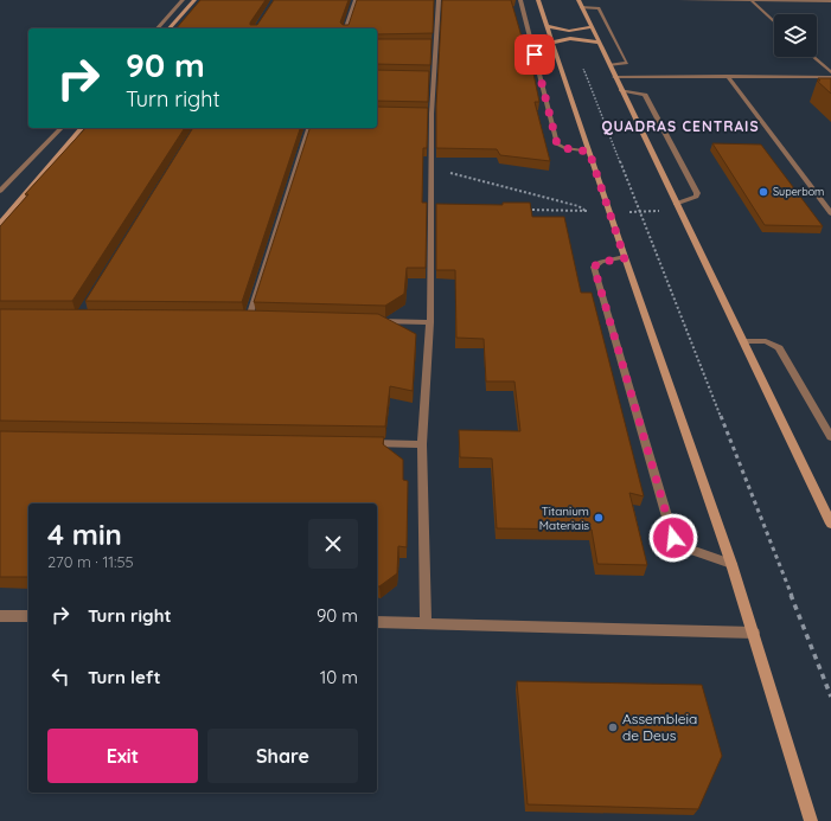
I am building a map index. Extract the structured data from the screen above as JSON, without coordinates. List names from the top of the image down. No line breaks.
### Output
{"districts":["QUADRAS CENTRAIS"],"places":["Superbom","Titanium Materiais","Assembleia de Deus"],"page":{"turn":["90 m","Turn right"],"heading":["4 min","270 m · 11:55"],"list":[{"name":"Turn right","value":"90 m"},{"name":"Turn left","value":"10 m"}],"buttons":["Exit","Share"]}}
